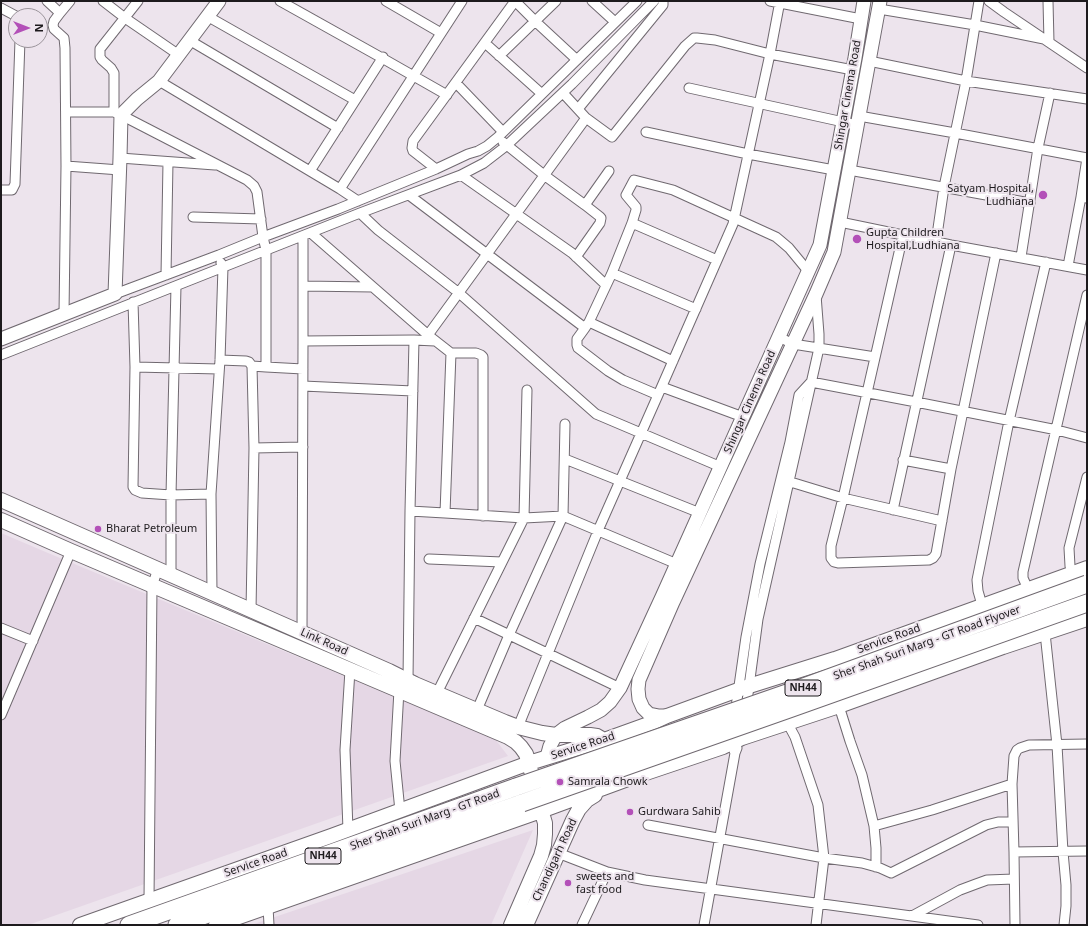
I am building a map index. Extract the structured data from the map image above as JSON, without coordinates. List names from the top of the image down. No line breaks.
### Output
{"streets":{"highway":["Sher Shah Suri Marg - GT Road Flyover","NH44","Sher Shah Suri Marg - GT Road"],"main road":["Service Road","Link Road","Chandigarh Road"],"street":["Shingar Cinema Road"]},"crossings":[["Shingar Cinema Road","Service Road"],["Shingar Cinema Road","Link Road"],["Service Road","Link Road"],["Link Road","Chandigarh Road"],["Sher Shah Suri Marg - GT Road Flyover","Sher Shah Suri Marg - GT Road"]],"places":["Satyam Hospital, Ludhiana","Gupta Children Hospital,Ludhiana","Bharat Petroleum","Samrala Chowk","Gurdwara Sahib","sweets and fast food"],"north":"right"}
